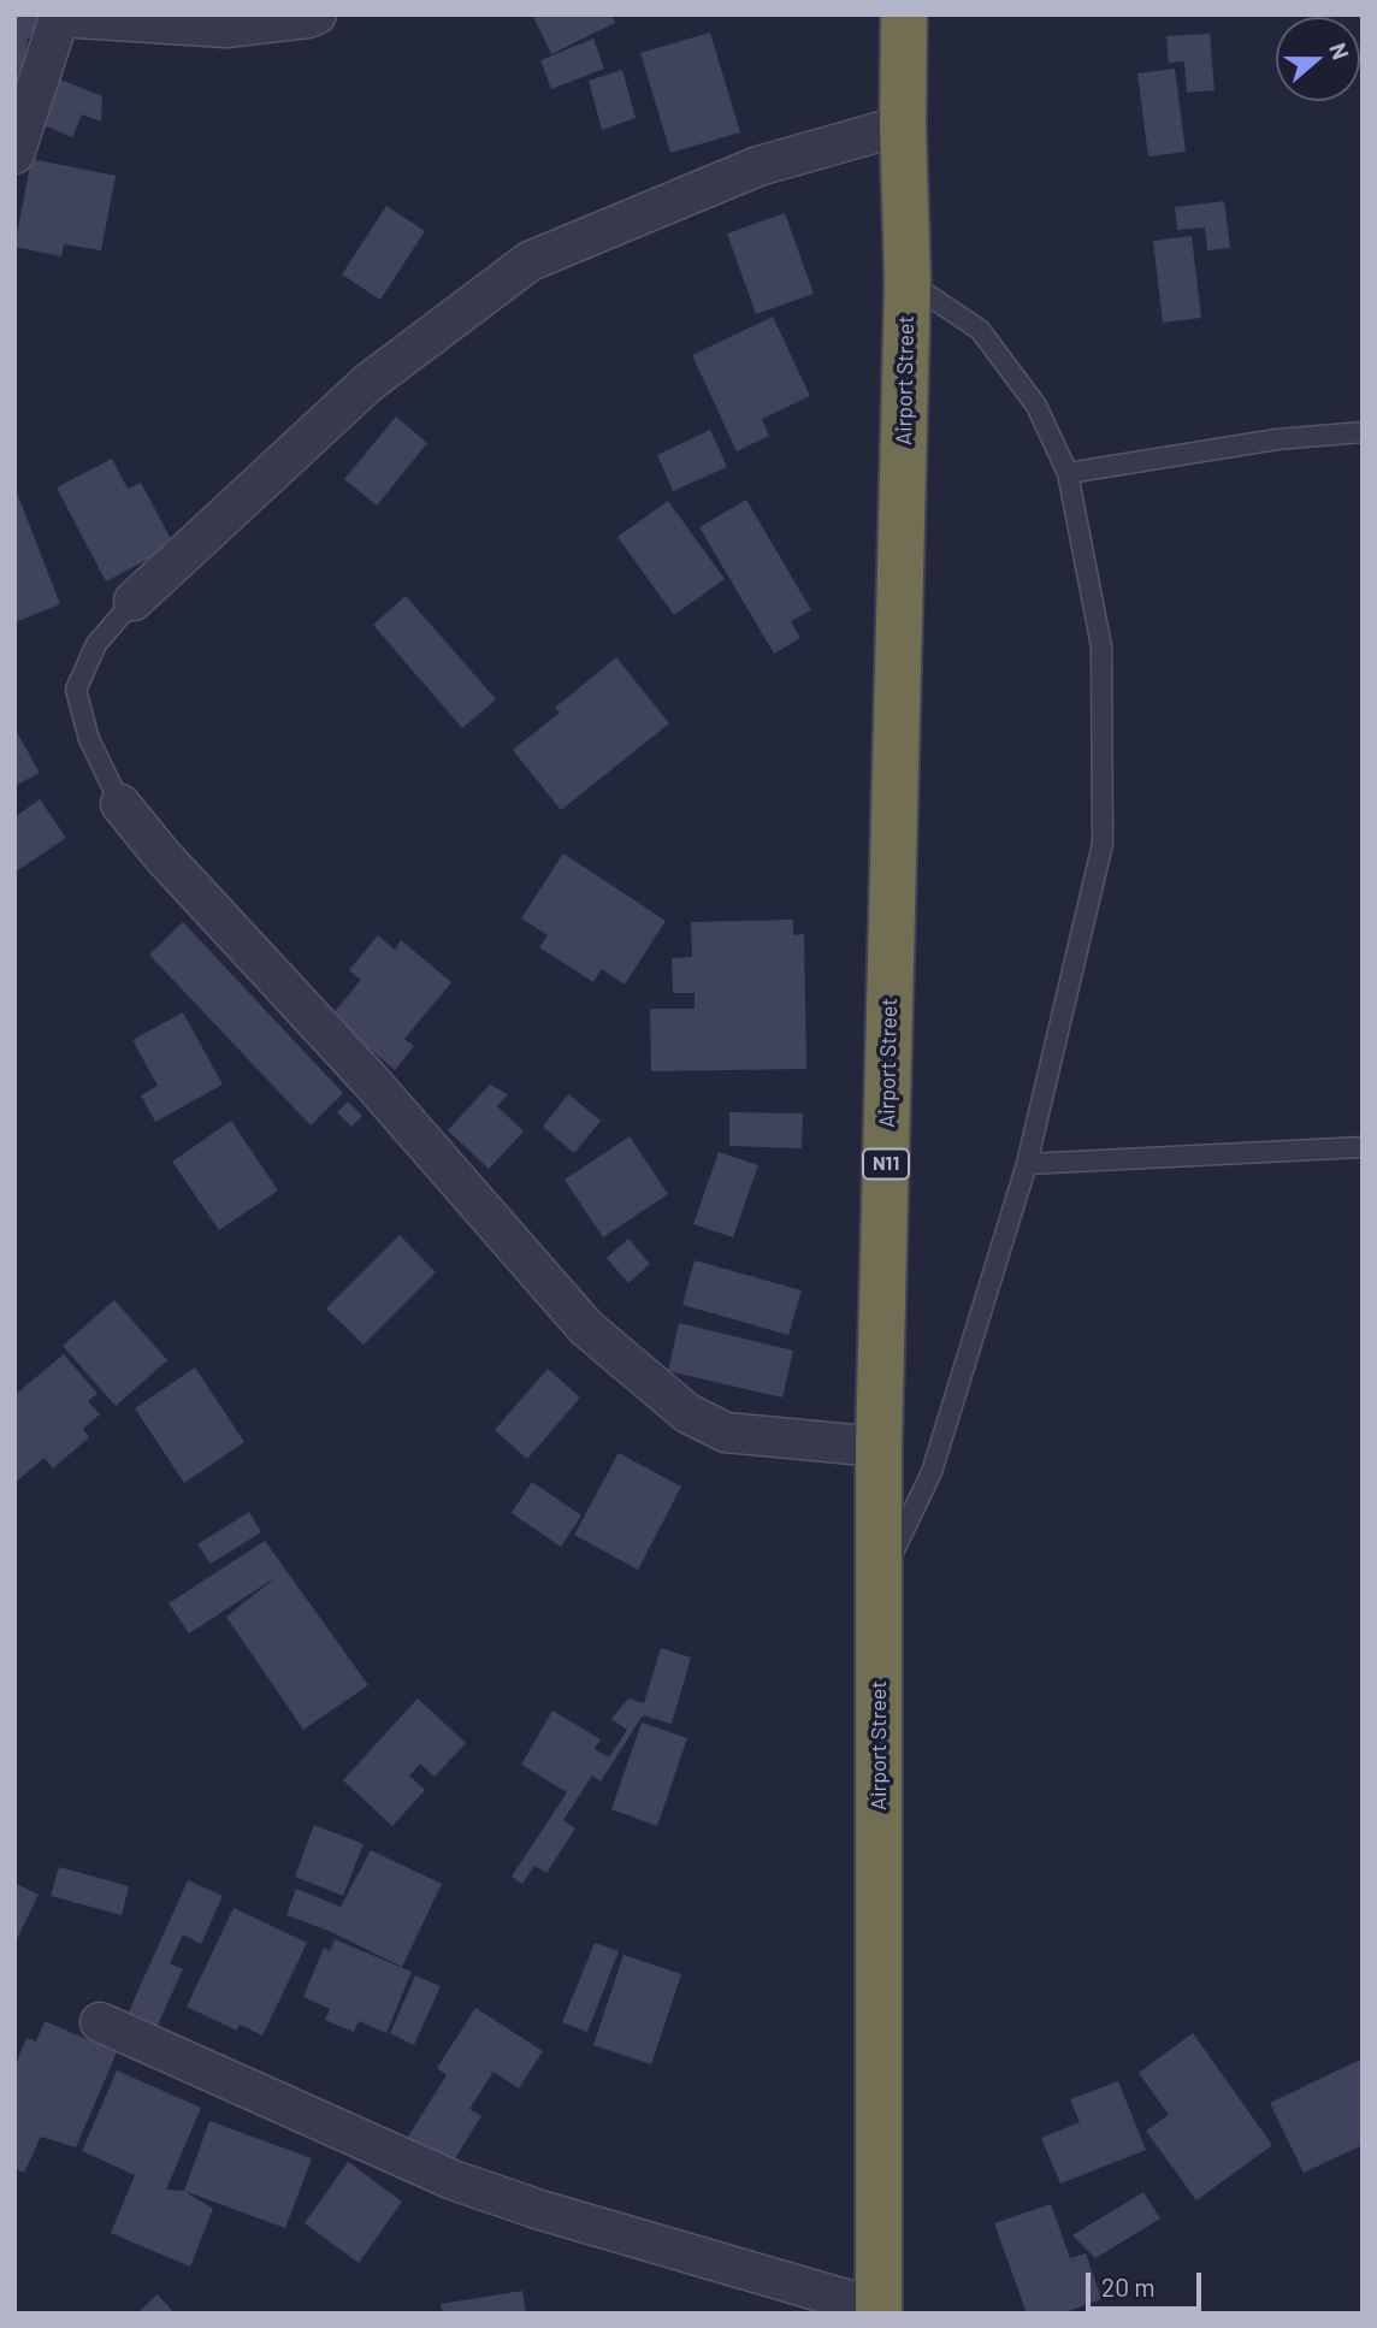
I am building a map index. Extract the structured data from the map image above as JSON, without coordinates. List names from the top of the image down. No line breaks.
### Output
{"streets":{"highway":["Airport Street","N11"]},"scale_bar":"20 m","north":"right"}
